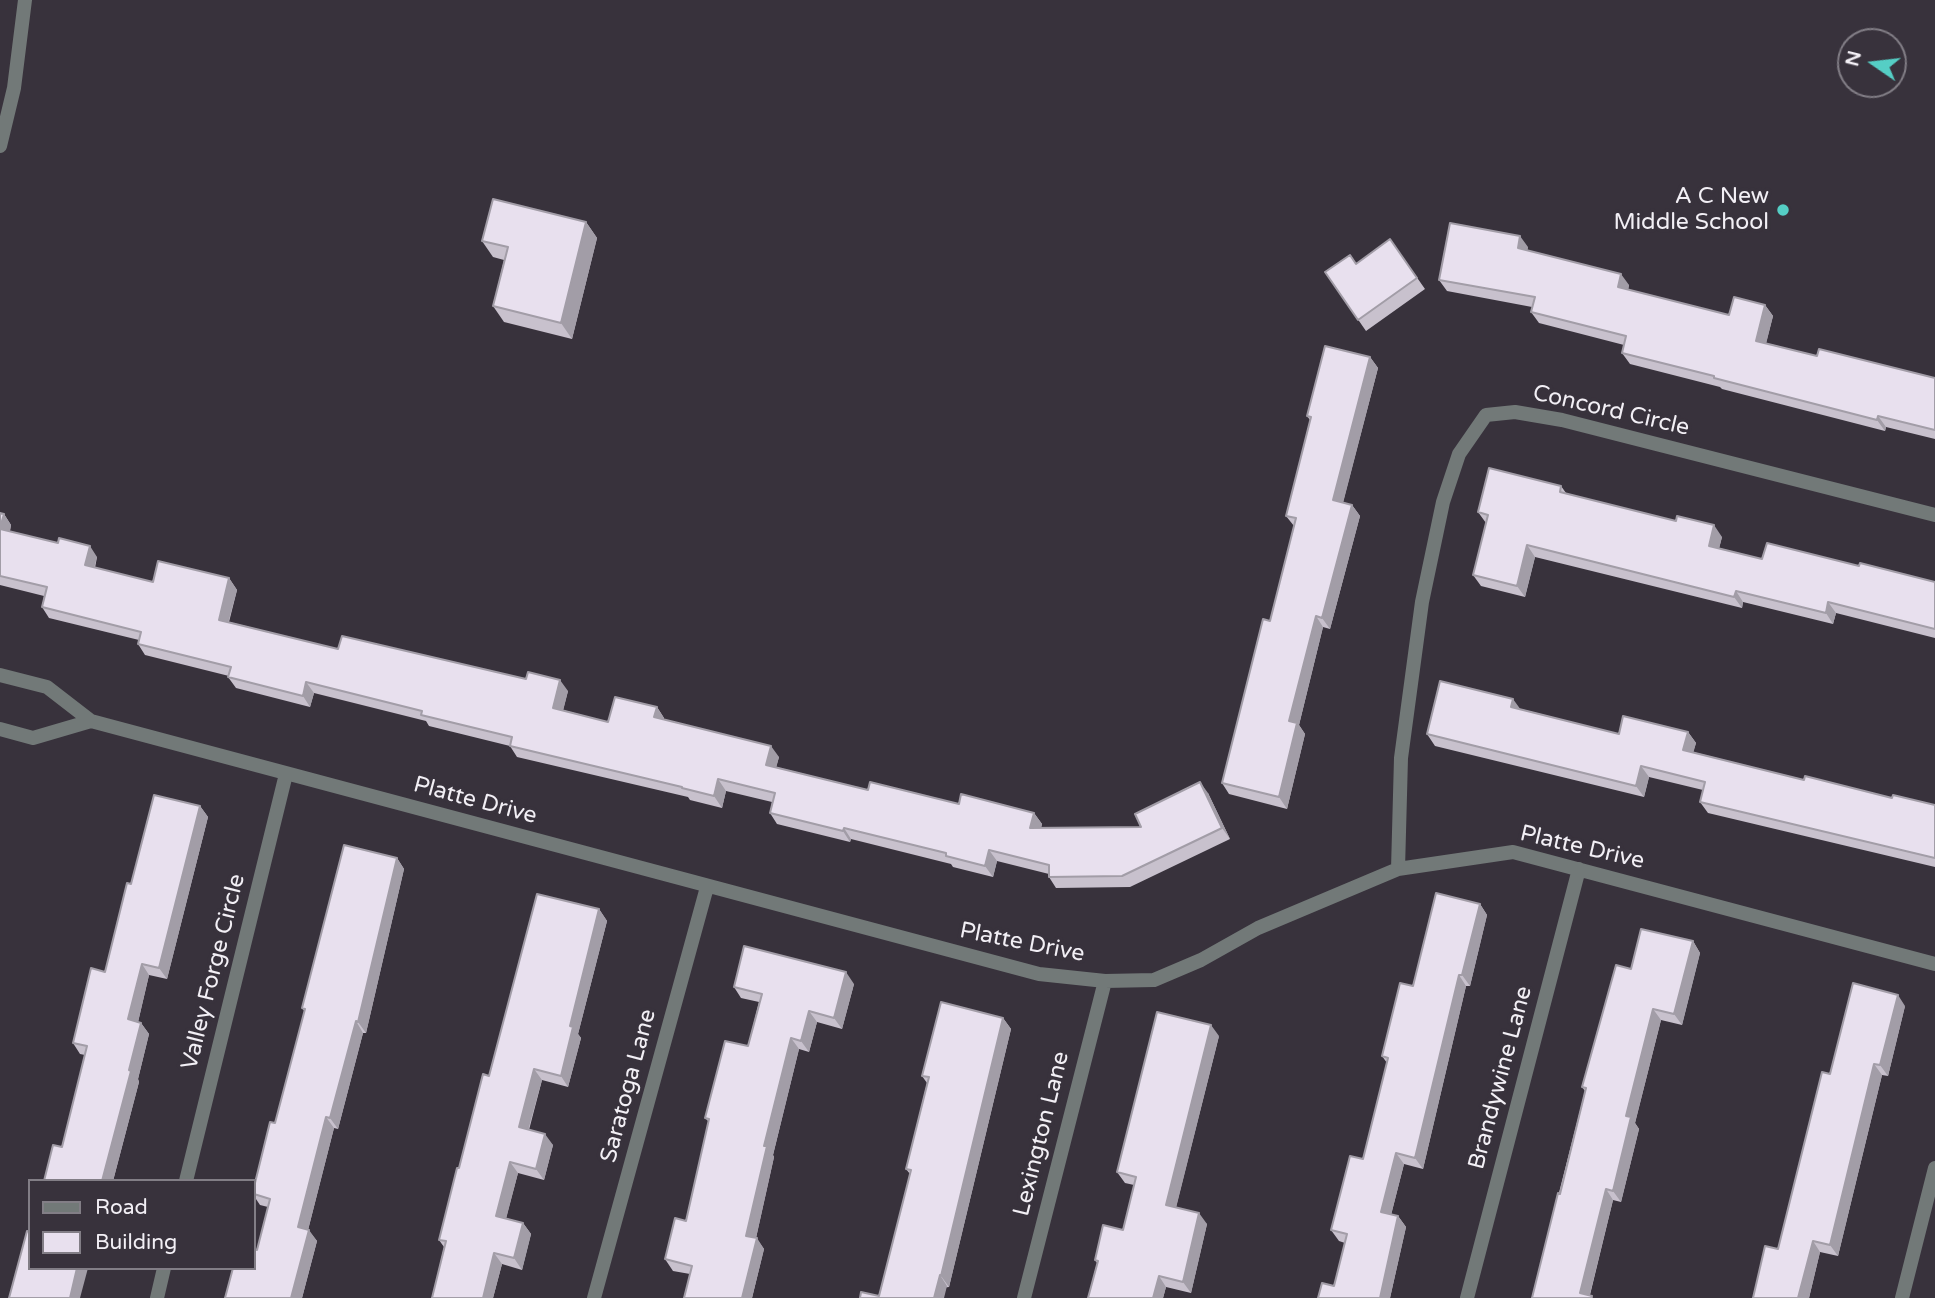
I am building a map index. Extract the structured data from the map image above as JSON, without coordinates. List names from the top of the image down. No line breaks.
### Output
{"streets":{"street":["Concord Circle","Platte Drive","Valley Forge Circle","Brandywine Lane","Saratoga Lane","Lexington Lane"]},"crossings":[["Concord Circle","Platte Drive"],["Platte Drive","Valley Forge Circle"],["Platte Drive","Brandywine Lane"],["Platte Drive","Saratoga Lane"],["Platte Drive","Lexington Lane"]],"places":["A C New Middle School"],"legend":["Road","Building"],"north":"left"}
